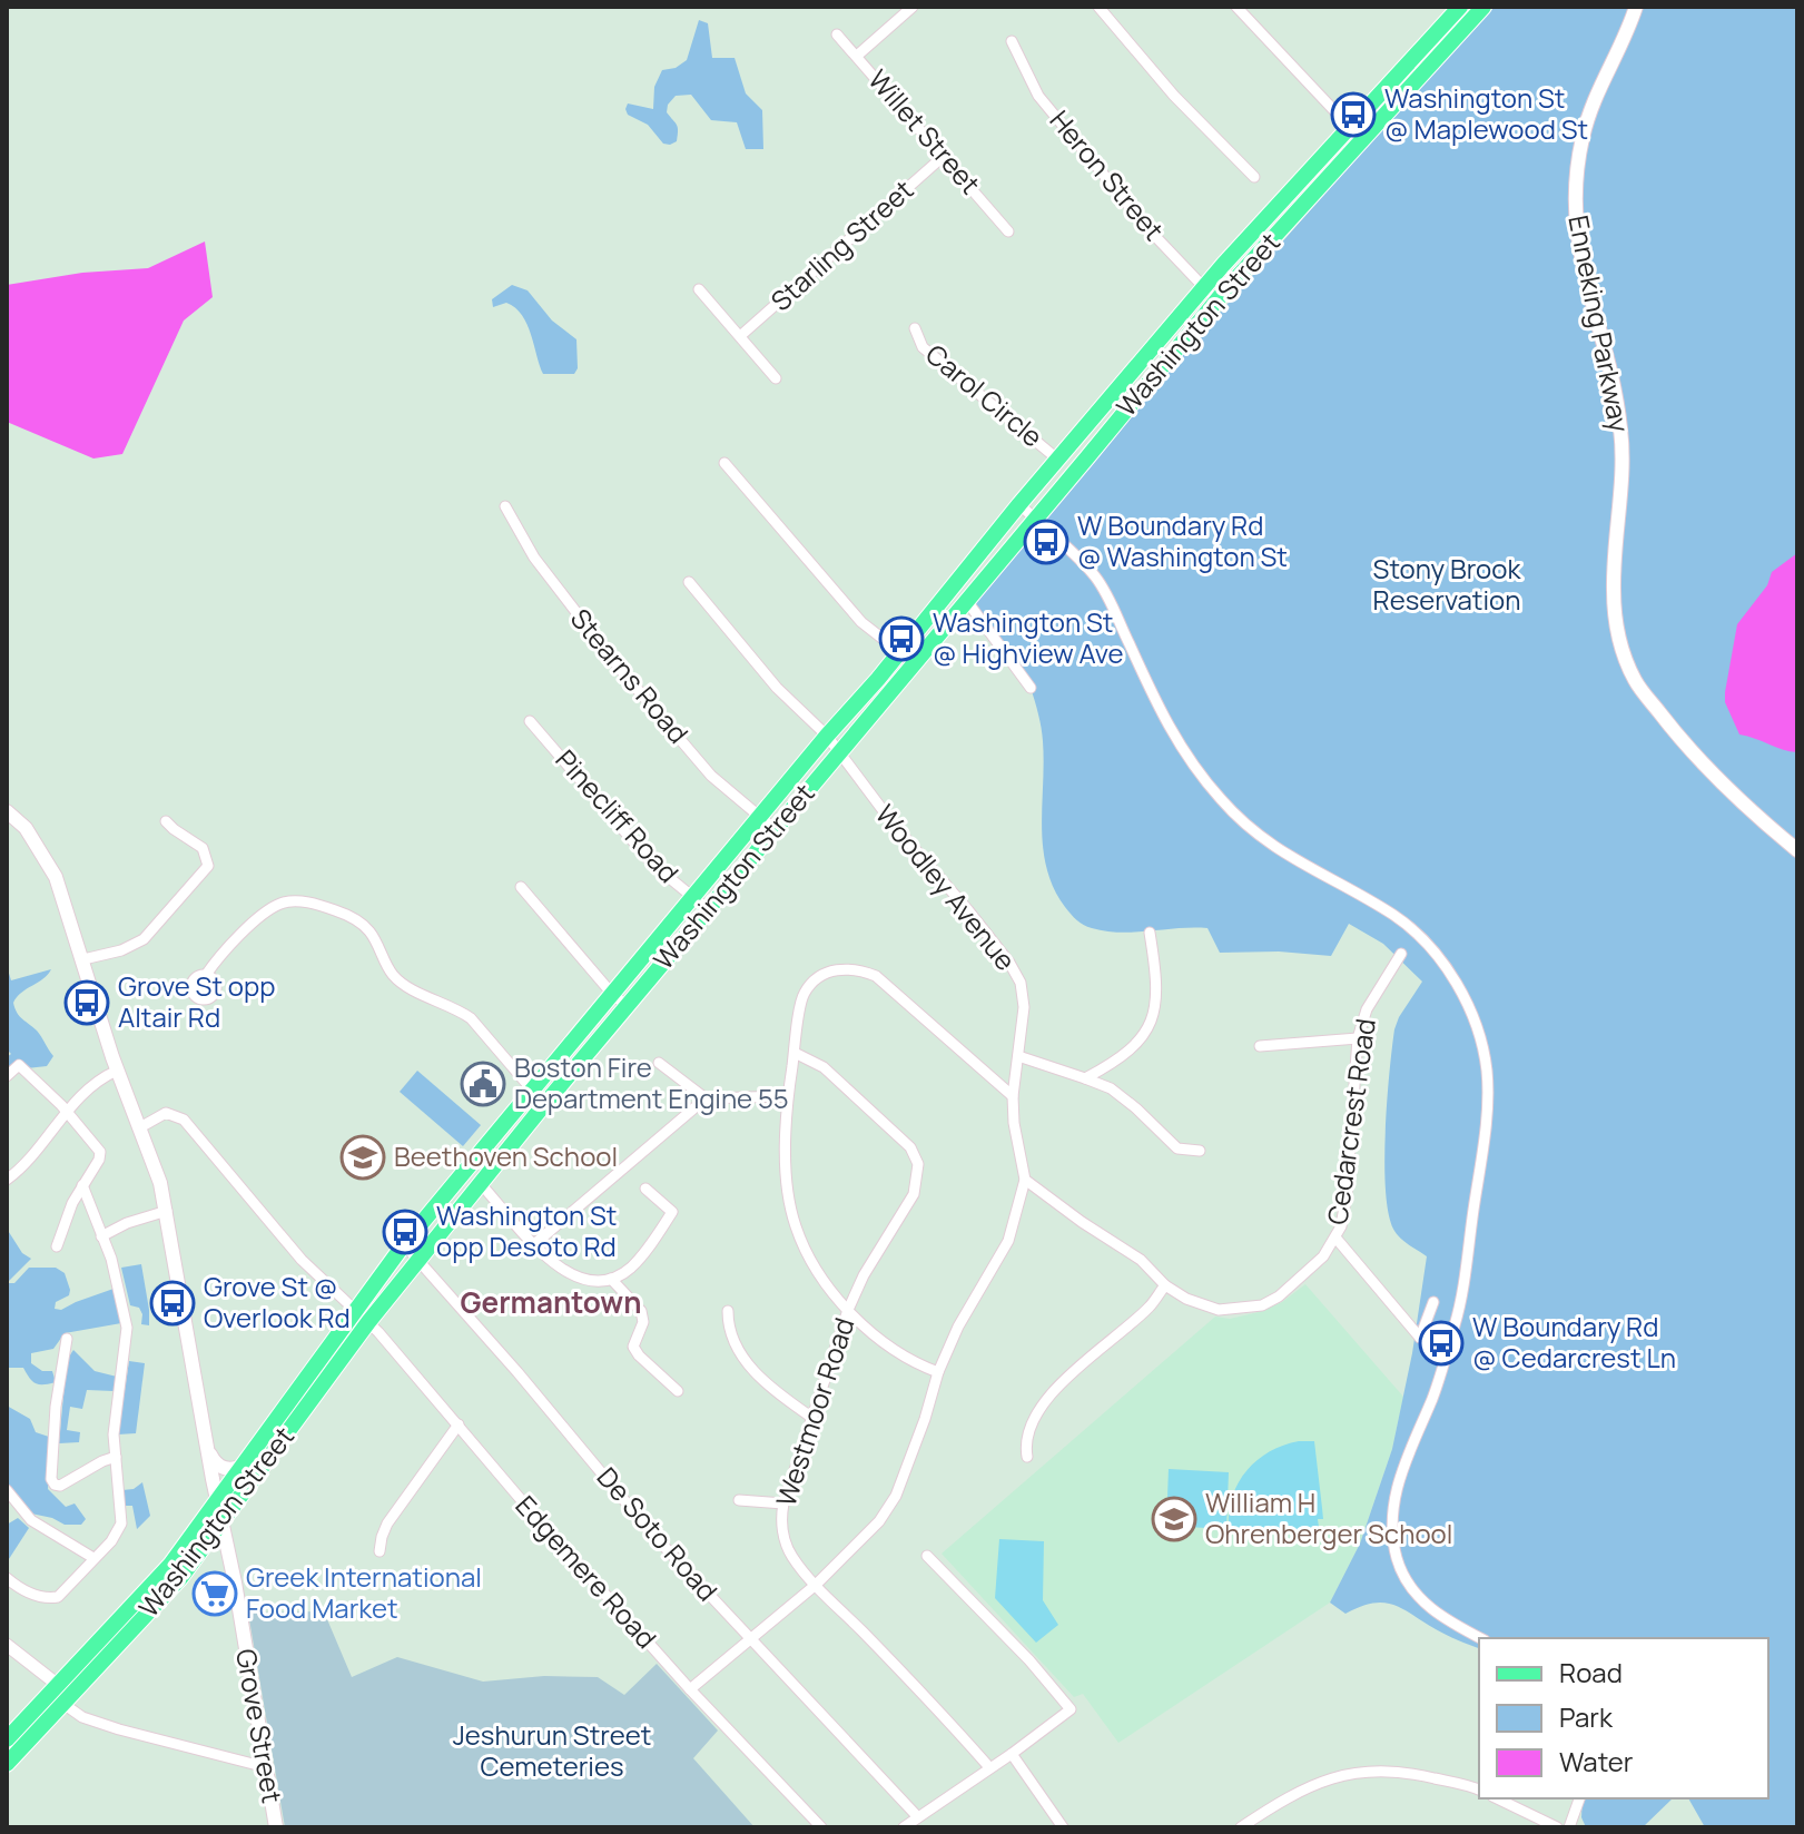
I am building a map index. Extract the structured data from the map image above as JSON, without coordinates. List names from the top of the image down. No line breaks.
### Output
{"streets":{"main road":["Enneking Parkway","Washington Street","Grove Street"],"street":["Willet Street","Heron Street","Starling Street","Carol Circle","Stearns Road","Pinecliff Road","Woodley Avenue","Cedarcrest Road","Westmoor Road","De Soto Road","Edgemere Road"]},"crossings":[["Willet Street","Starling Street"],["Heron Street","Washington Street"],["Washington Street","Carol Circle"],["Washington Street","Stearns Road"],["Washington Street","Pinecliff Road"],["Washington Street","Woodley Avenue"],["Washington Street","De Soto Road"],["Washington Street","Edgemere Road"],["Washington Street","Grove Street"],["Woodley Avenue","Cedarcrest Road"],["Woodley Avenue","Westmoor Road"],["Woodley Avenue","De Soto Road"],["Woodley Avenue","Edgemere Road"],["Edgemere Road","Grove Street"]],"districts":["Germantown"],"parks":["Stony Brook Reservation","Jeshurun Street Cemeteries"],"places":{"bus stop":["Washington St @ Maplewood St","W Boundary Rd @ Washington St","Washington St @ Highview Ave","Grove St opp Altair Rd","Washington St opp Desoto Rd","Grove St @ Overlook Rd","W Boundary Rd @ Cedarcrest Ln"],"public building":["Boston Fire Department Engine 55"],"school or university":["Beethoven School","William H Ohrenberger School"],"supermarket":["Greek International Food Market"]},"legend":["Road","Park","Water"]}
